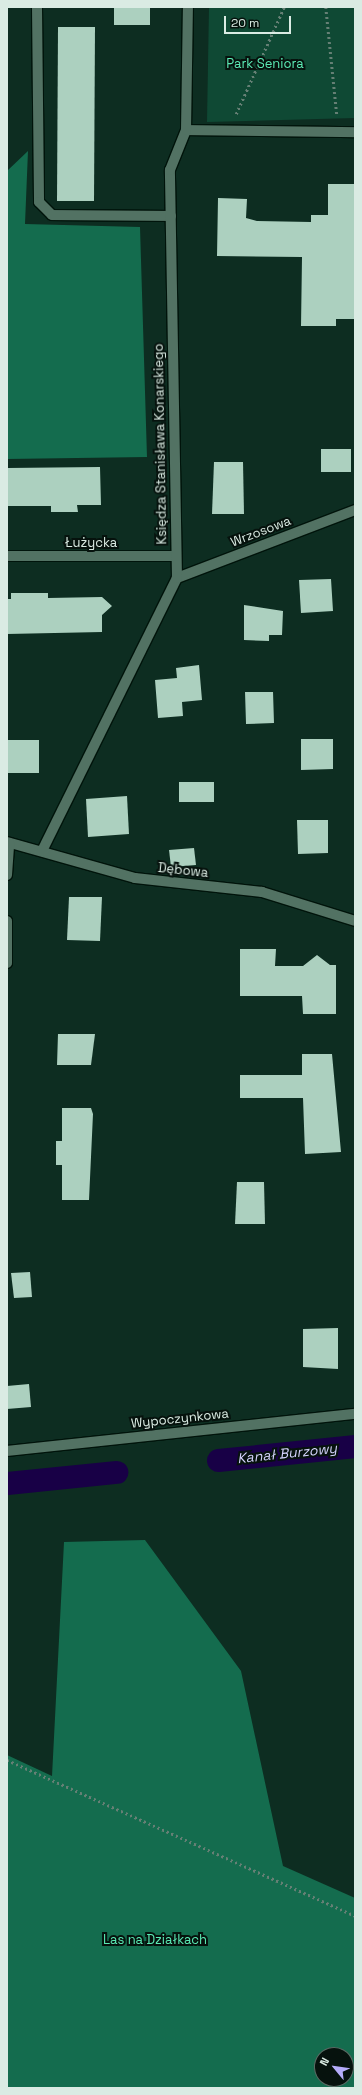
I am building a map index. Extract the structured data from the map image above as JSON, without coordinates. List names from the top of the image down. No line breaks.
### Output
{"streets":{"street":["Księdza Stanisława Konarskiego","Wrzosowa","Łużycka","Dębowa","Wypoczynkowa"]},"crossings":[["Księdza Stanisława Konarskiego","Wrzosowa"],["Księdza Stanisława Konarskiego","Łużycka"]],"water":["Kanał Burzowy"],"parks":["Park Seniora","Las na Działkach"],"scale_bar":"20 m","north":"top left"}
